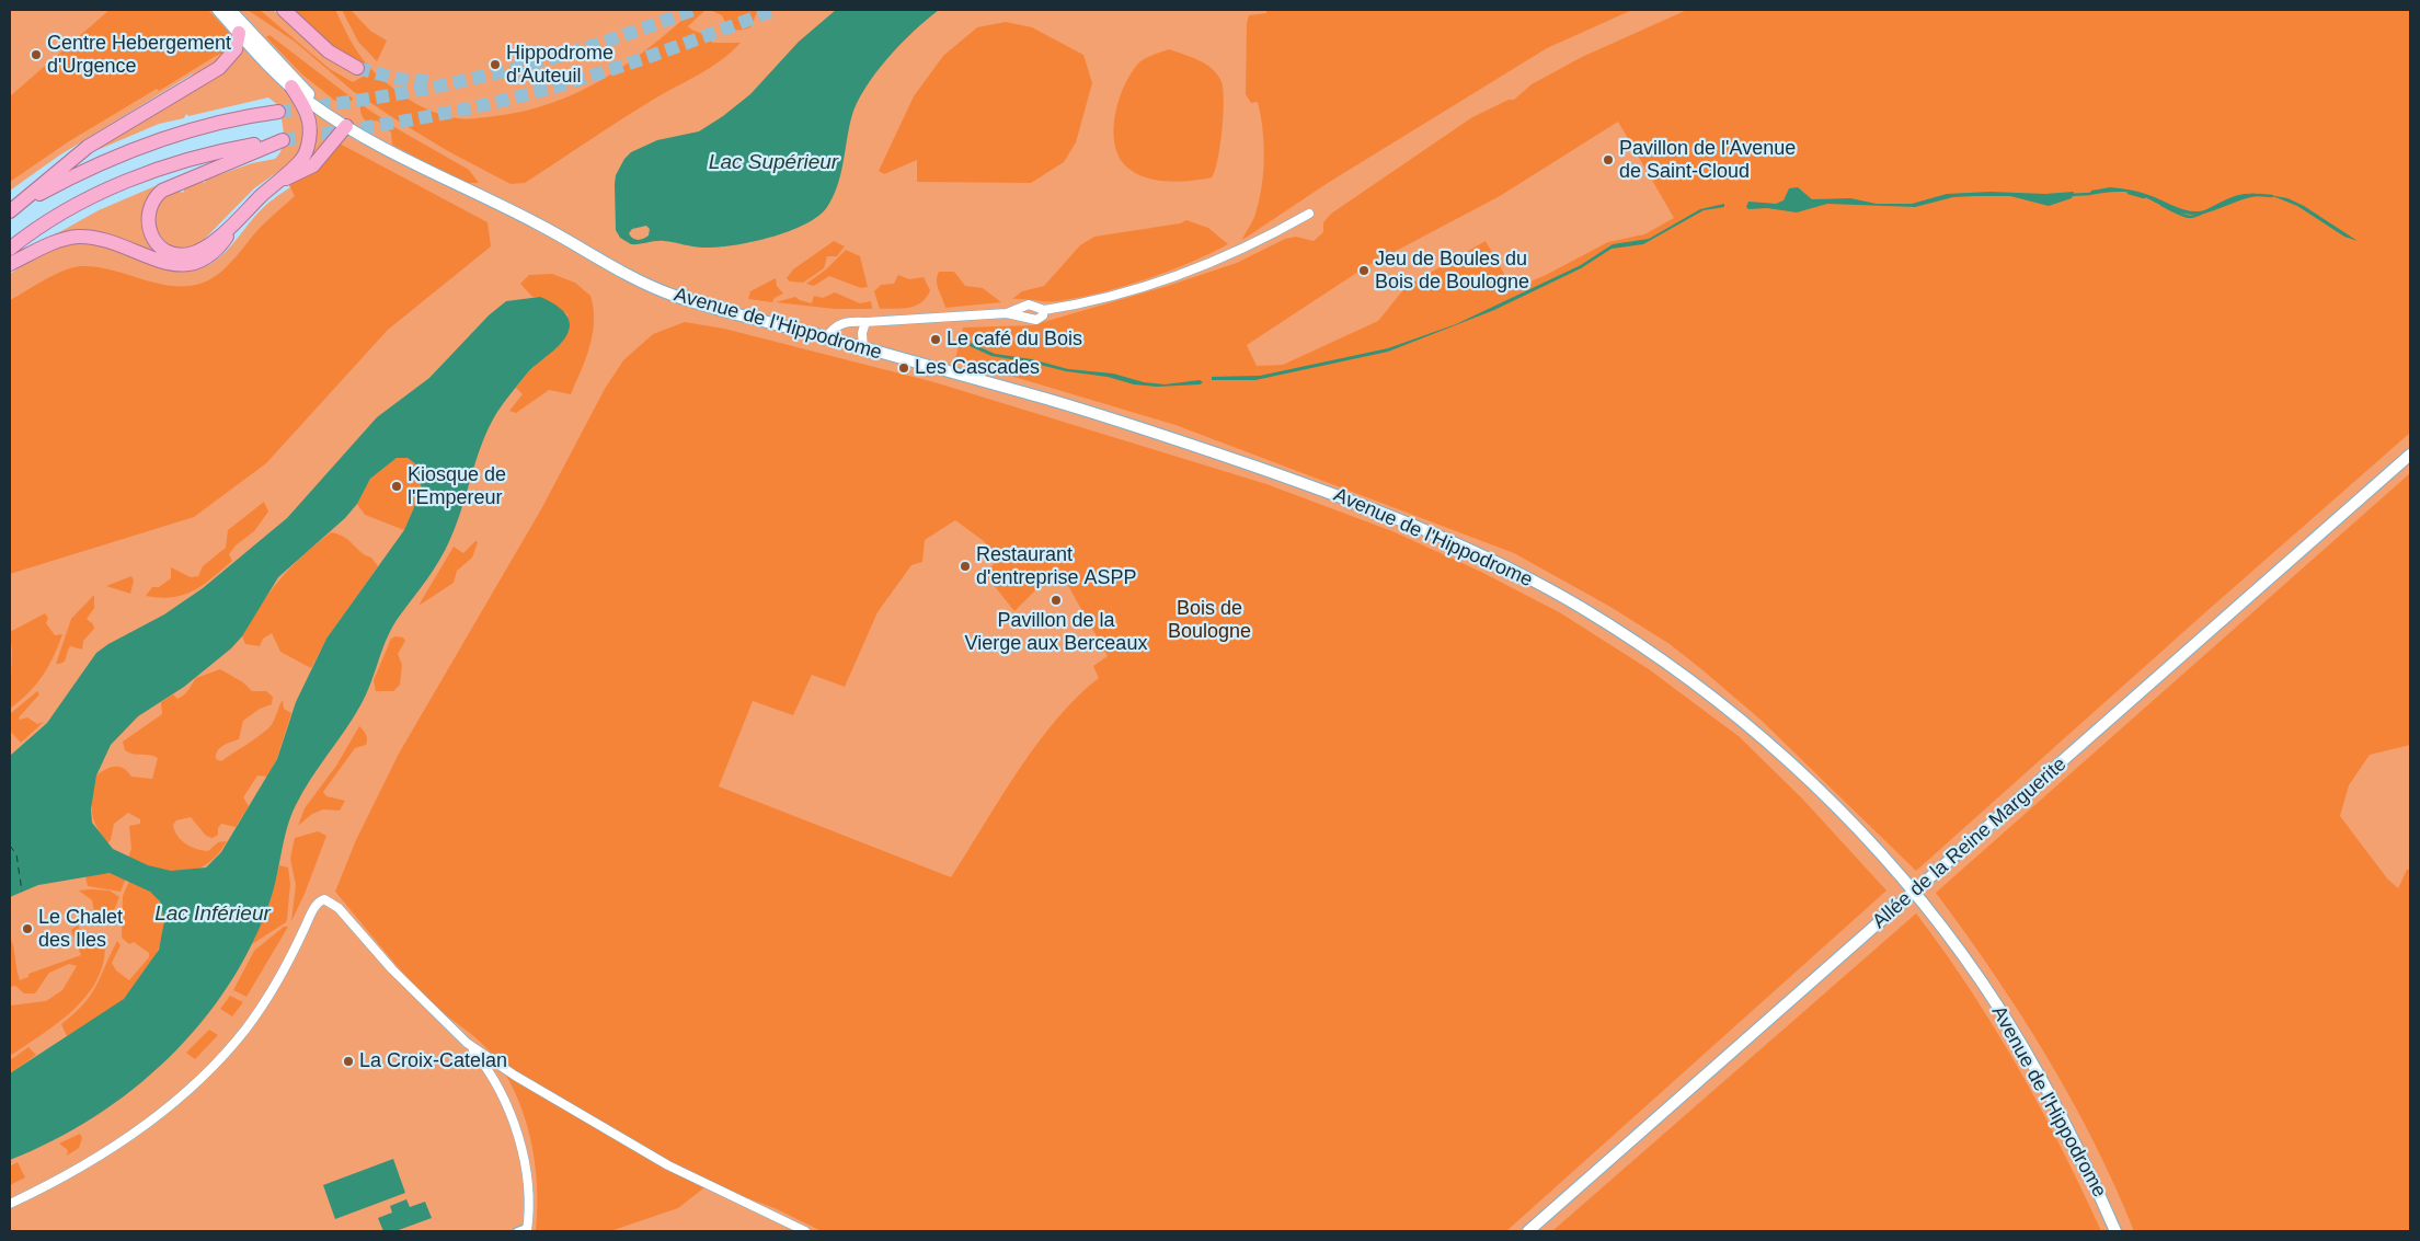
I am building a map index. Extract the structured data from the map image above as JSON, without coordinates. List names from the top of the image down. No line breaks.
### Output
{"streets":{"main road":["Avenue de l'Hippodrome","Allée de la Reine Marguerite"]},"crossings":[["Avenue de l'Hippodrome","Allée de la Reine Marguerite"]],"water":["Lac Supérieur","Lac Inférieur"],"parks":["Bois de Boulogne"],"places":["Centre Hebergement d'Urgence","Hippodrome d'Auteuil","Pavillon de l'Avenue de Saint-Cloud","Jeu de Boules du Bois de Boulogne","Le café du Bois","Les Cascades","Kiosque de l'Empereur","Restaurant d'entreprise ASPP","Pavillon de la Vierge aux Berceaux","Le Chalet des Iles","La Croix-Catelan"]}
